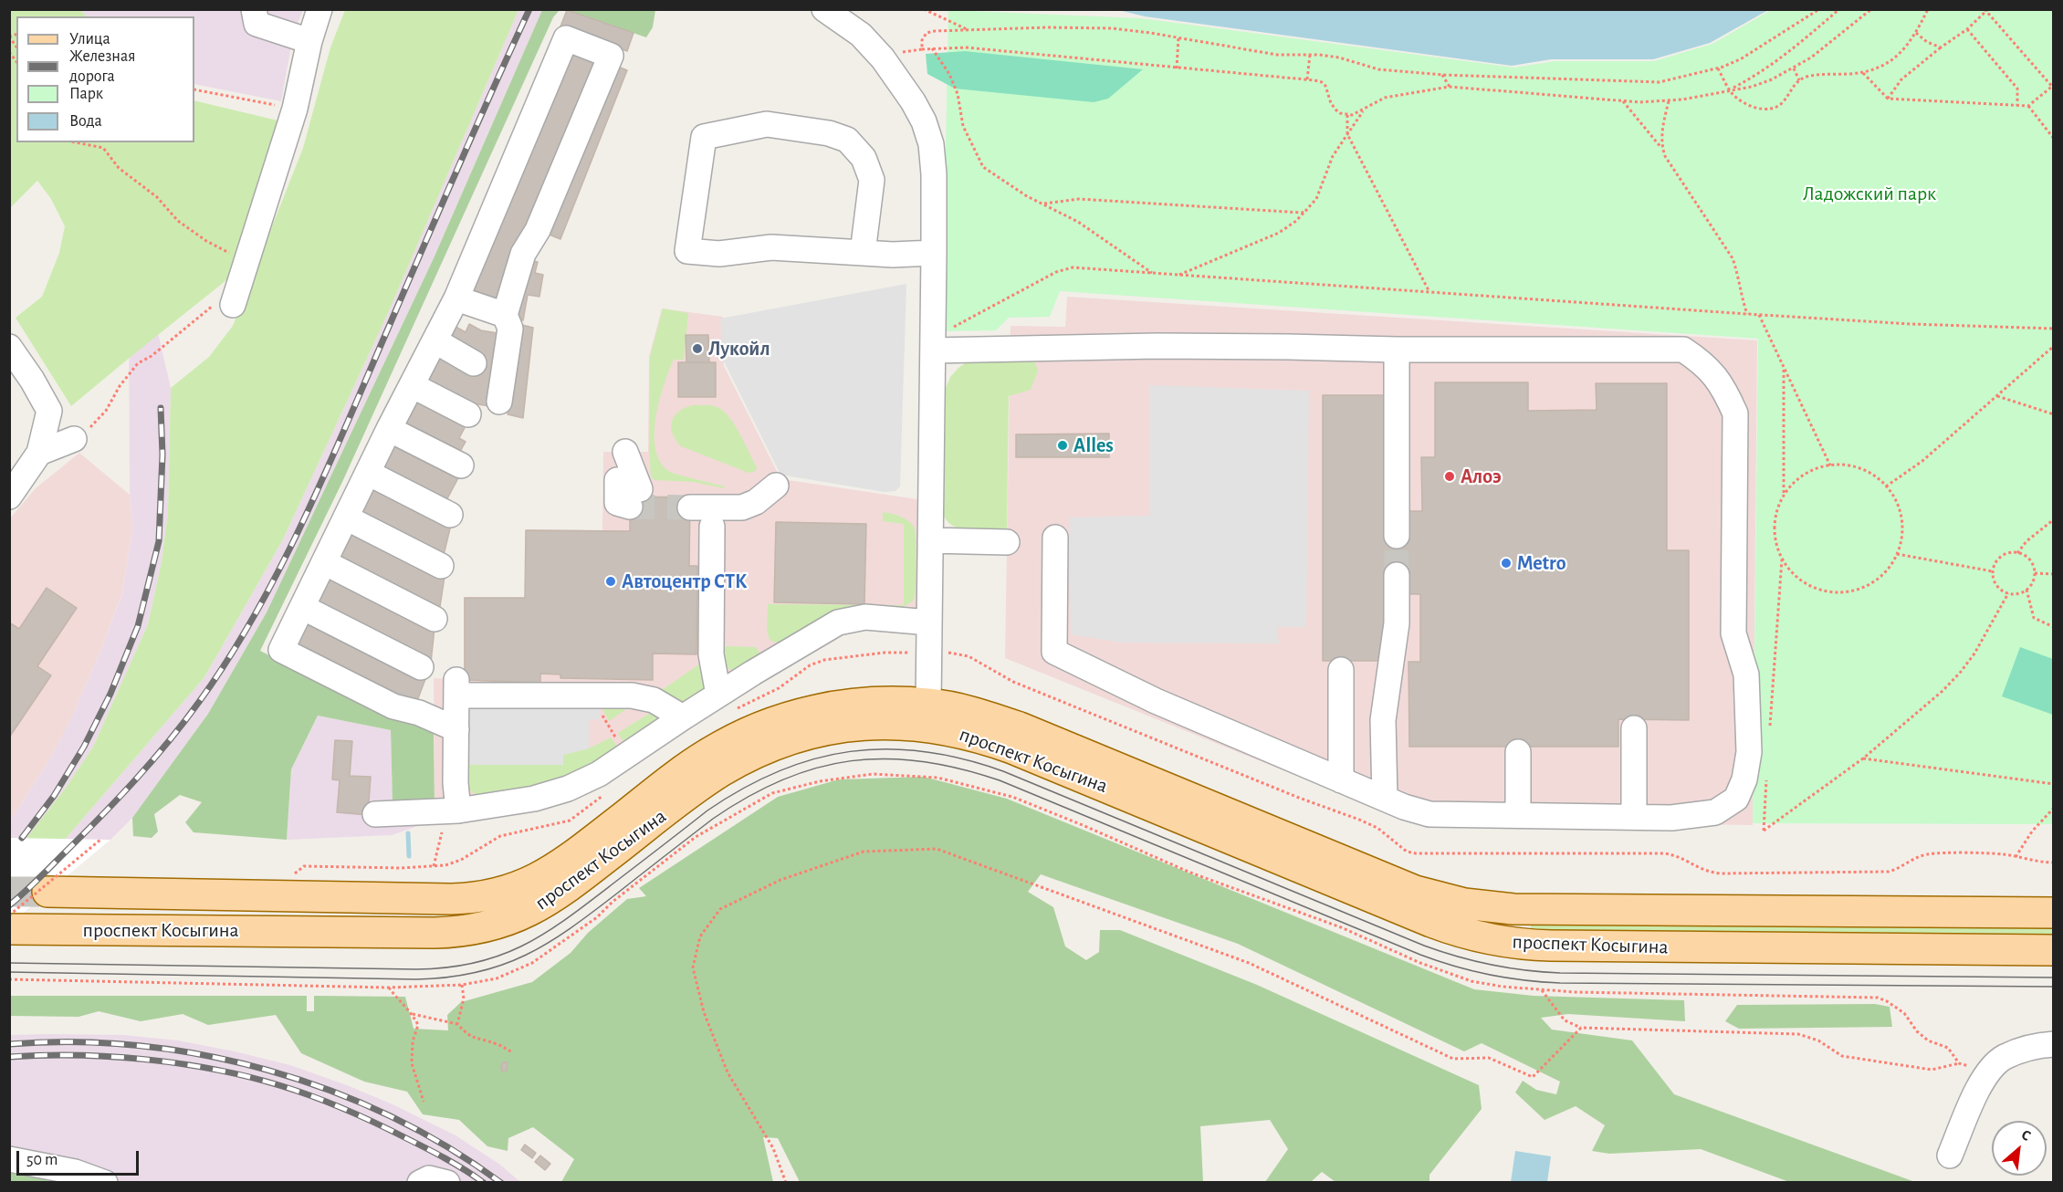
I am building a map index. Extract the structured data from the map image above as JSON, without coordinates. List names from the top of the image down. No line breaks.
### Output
{"streets":{"main road":["проспект Косыгина"]},"parks":["Ладожский парк"],"places":["Лукойл","Alles","Алоэ","Metro","Автоцентр СТК"],"legend":["Улица","Железная дорога","Парк","Вода"],"scale_bar":"50 m","north":"top right"}
